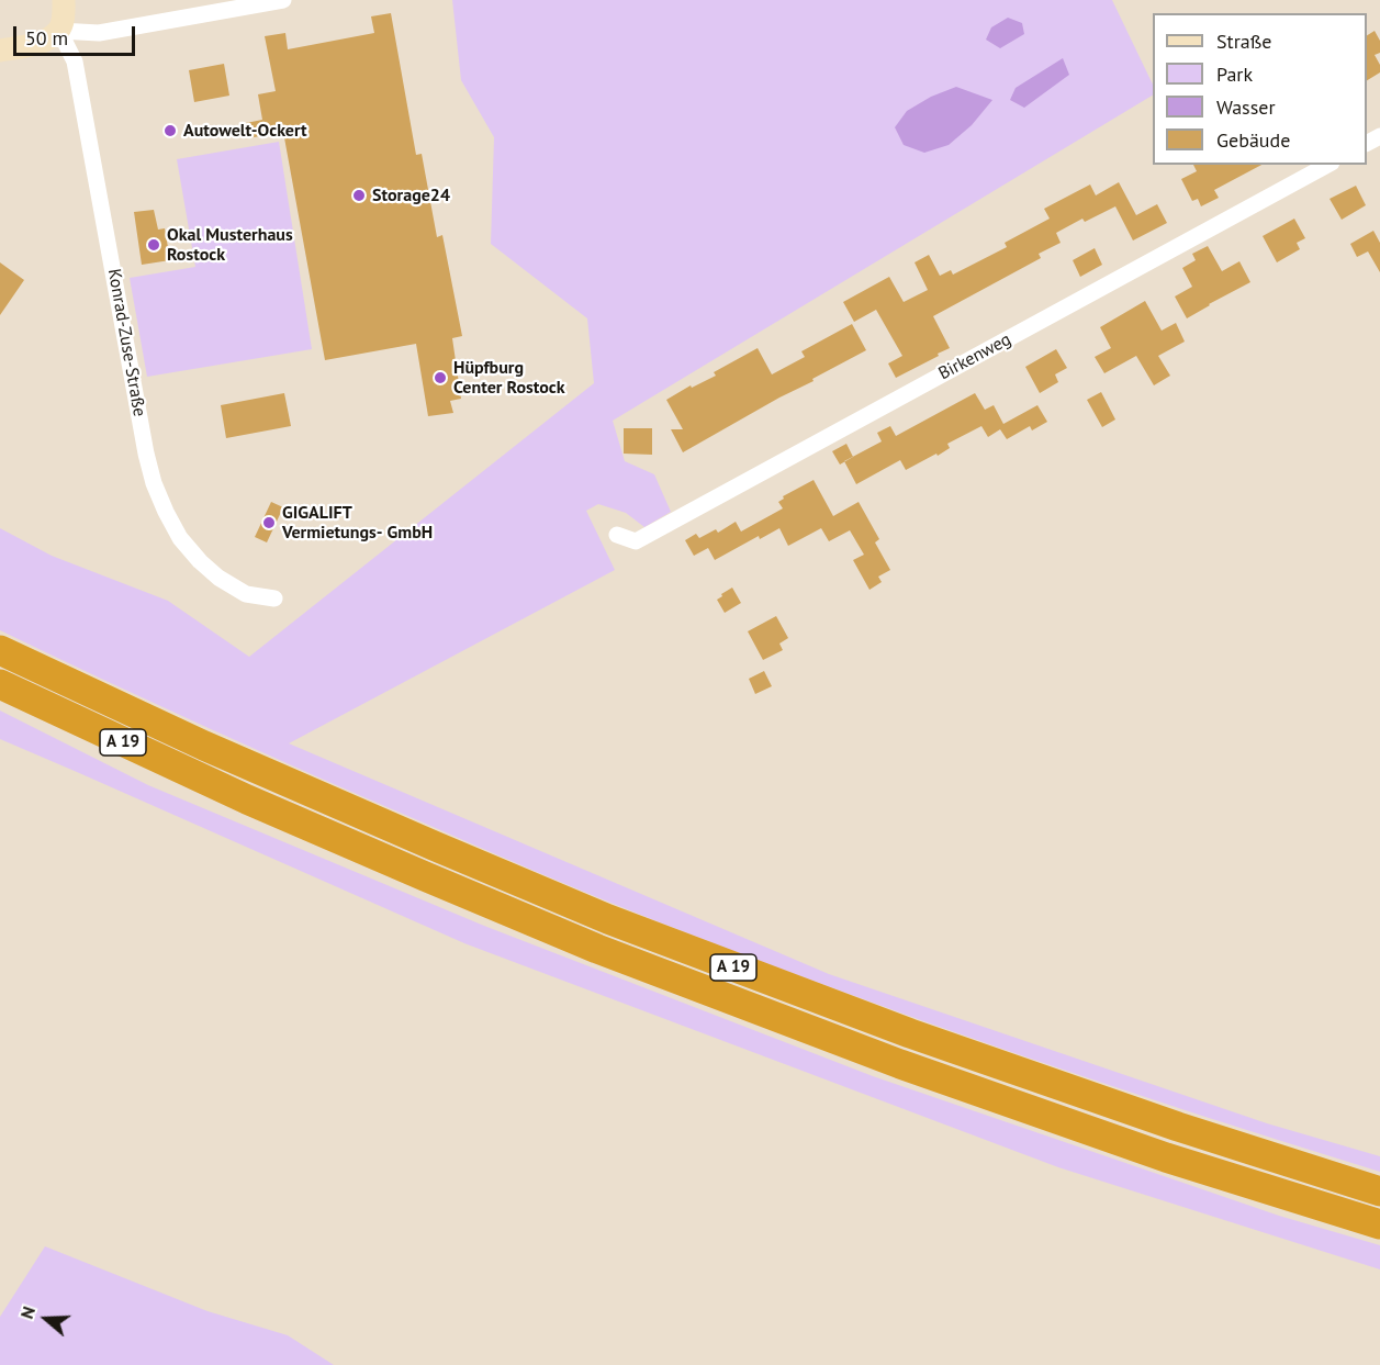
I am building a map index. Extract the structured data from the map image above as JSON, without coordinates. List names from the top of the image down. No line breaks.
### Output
{"streets":{"highway":["A 19"],"street":["Konrad-Zuse-Straße","Birkenweg"]},"places":["Autowelt-Ockert","Storage24","Okal Musterhaus Rostock","Hüpfburg Center Rostock","GIGALIFT Vermietungs- GmbH"],"legend":["Straße","Park","Wasser","Gebäude"],"scale_bar":"50 m","north":"left"}
